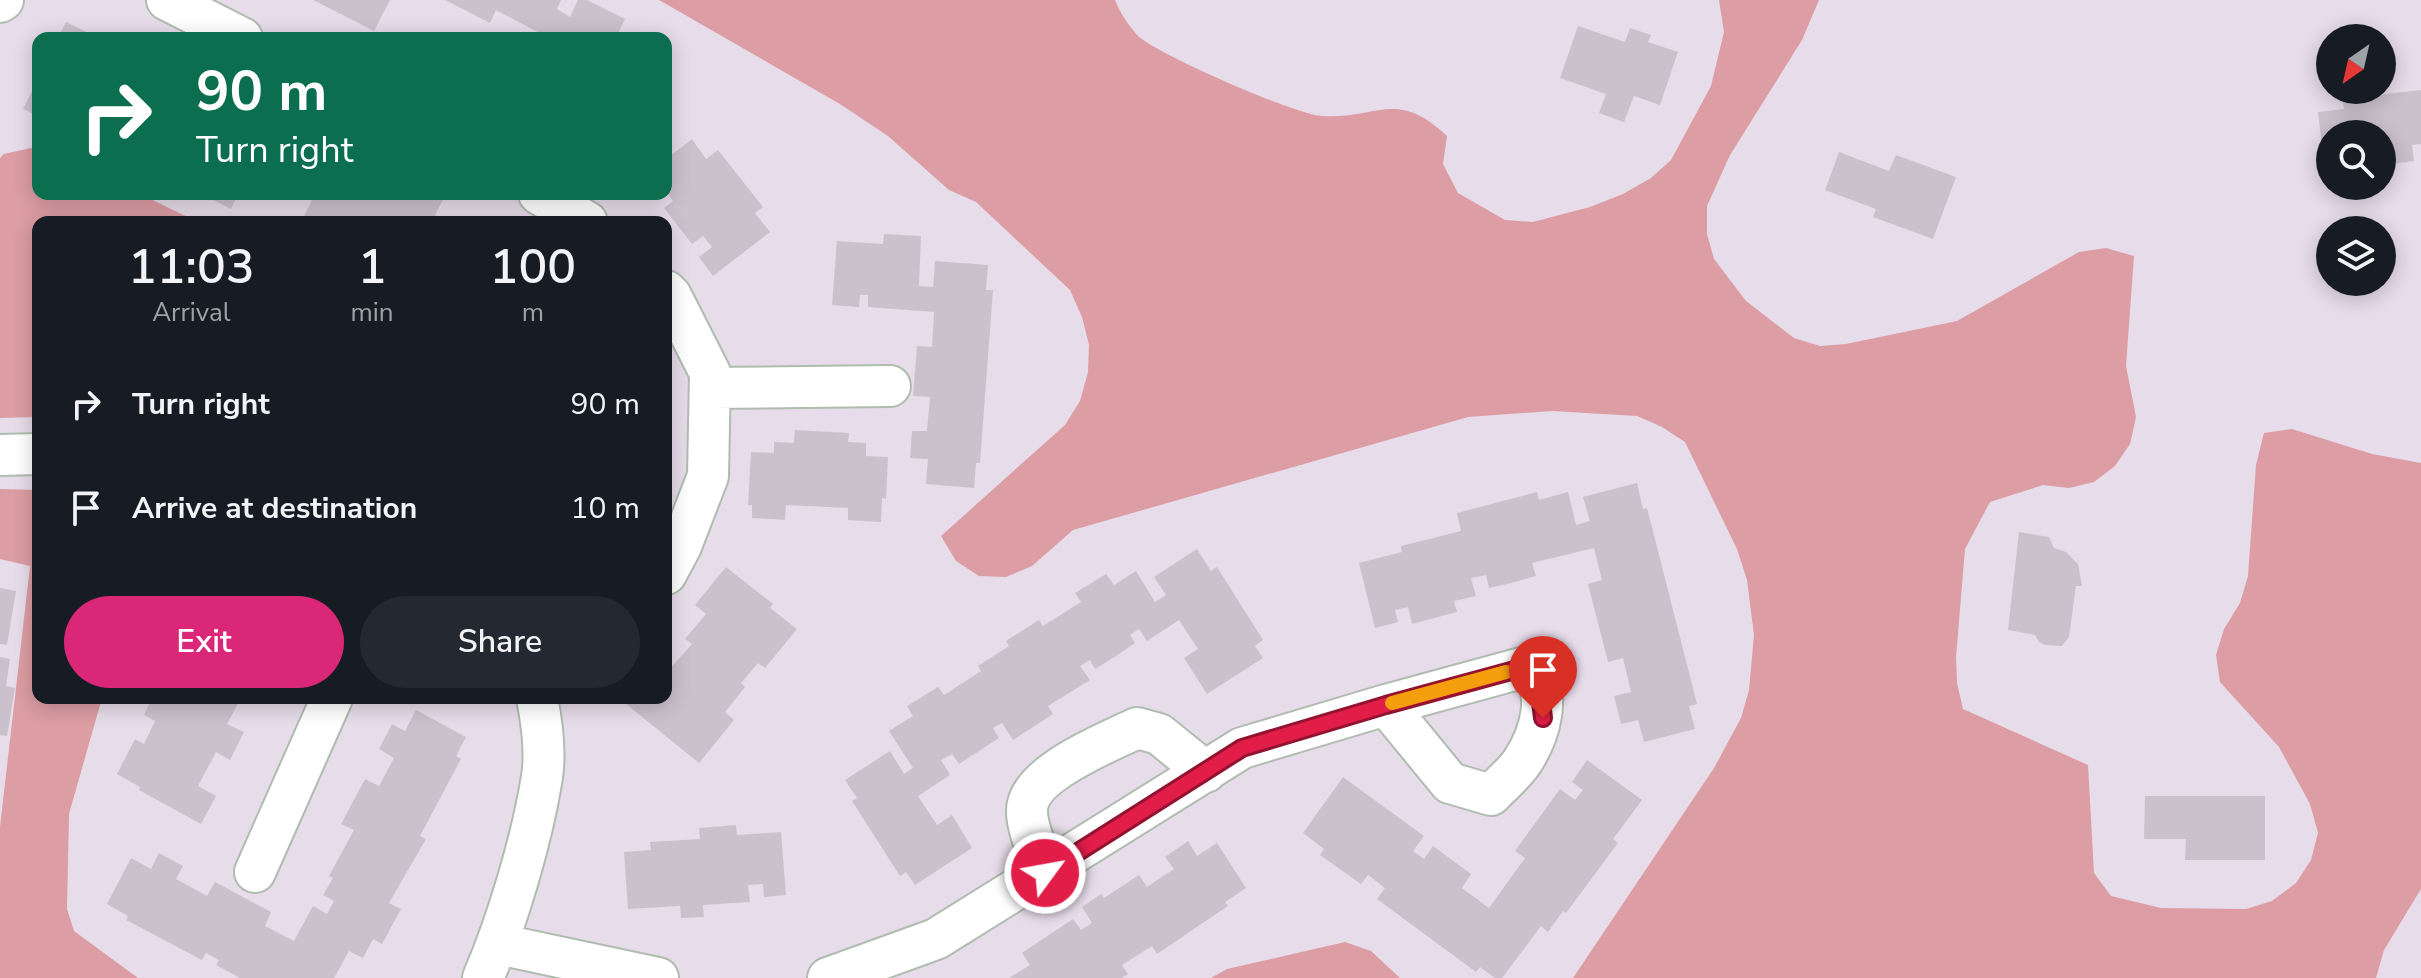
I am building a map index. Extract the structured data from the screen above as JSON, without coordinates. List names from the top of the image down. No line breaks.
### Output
{"north":"bottom left","page":{"turn":["90 m","Turn right"],"eta":["11:03","Arrival","1","min","100","m"],"list":[{"name":"Turn right","value":"90 m"},{"name":"Arrive at destination","value":"10 m"}],"buttons":["Exit","Share"]}}
